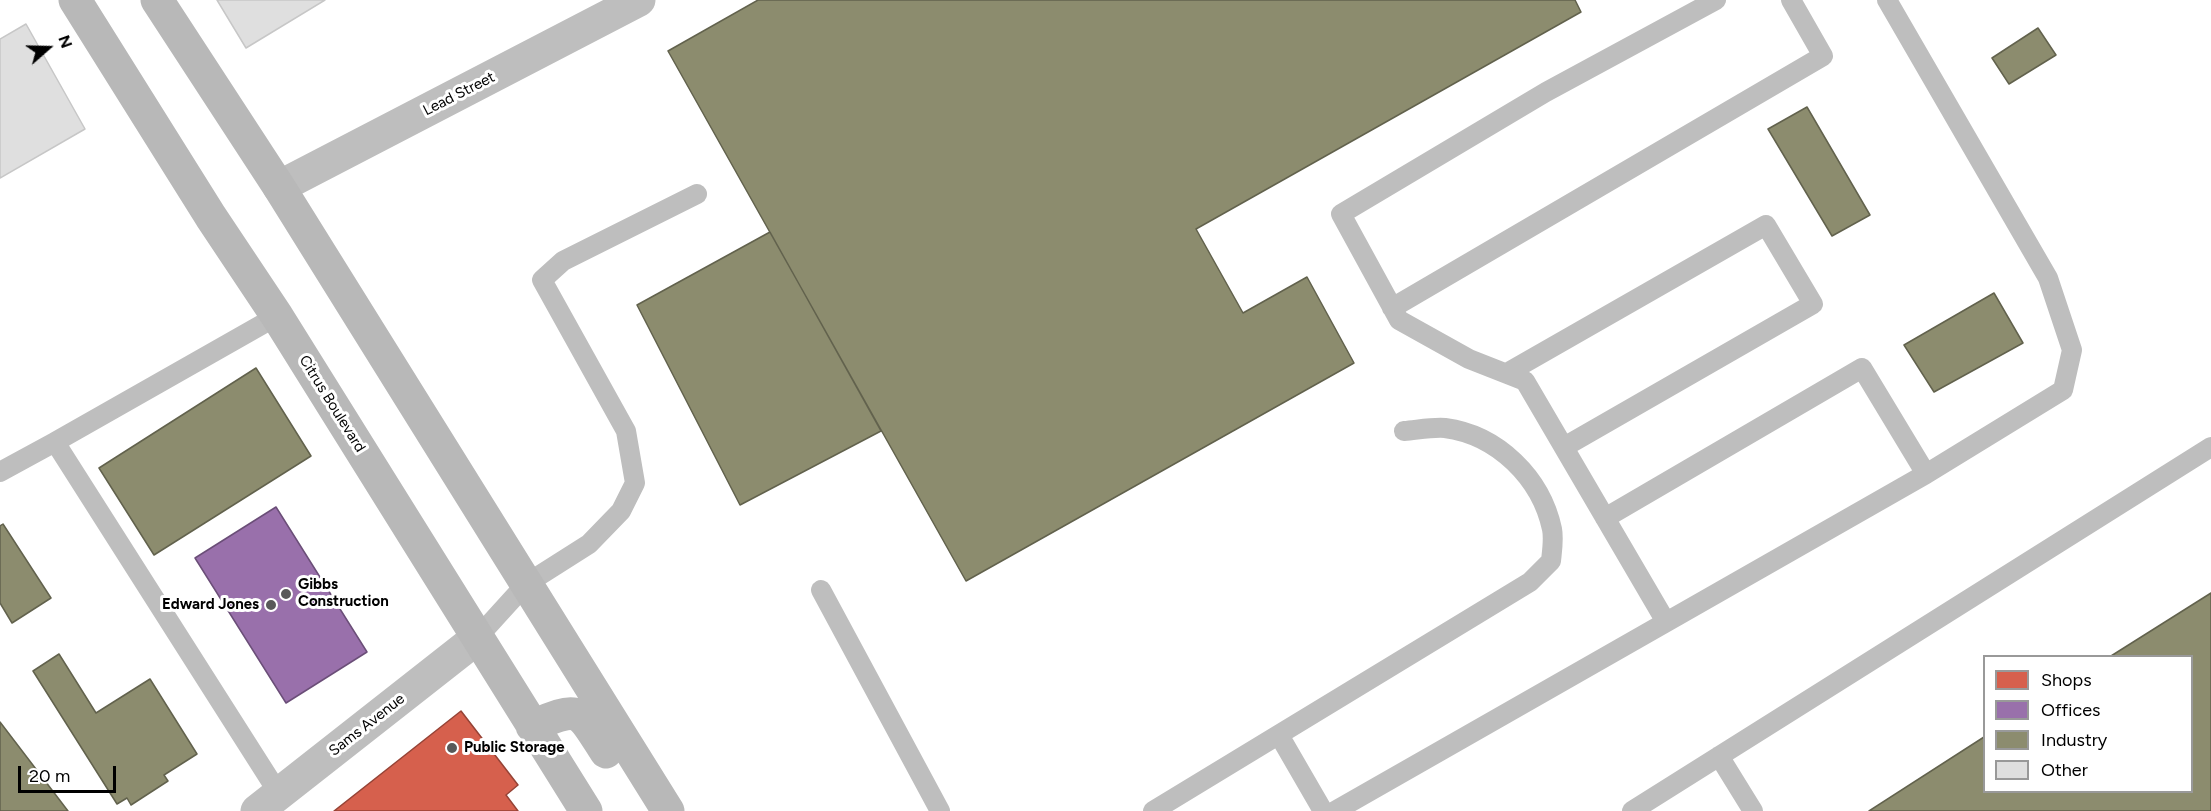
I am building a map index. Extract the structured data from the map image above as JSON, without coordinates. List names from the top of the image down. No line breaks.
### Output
{"streets":{"street":["Lead Street","Citrus Boulevard","Sams Avenue"]},"crossings":[["Citrus Boulevard","Sams Avenue"]],"places":["Gibbs Construction","Edward Jones","Public Storage"],"legend":["Shops","Offices","Industry","Other"],"scale_bar":"20 m","north":"right"}
